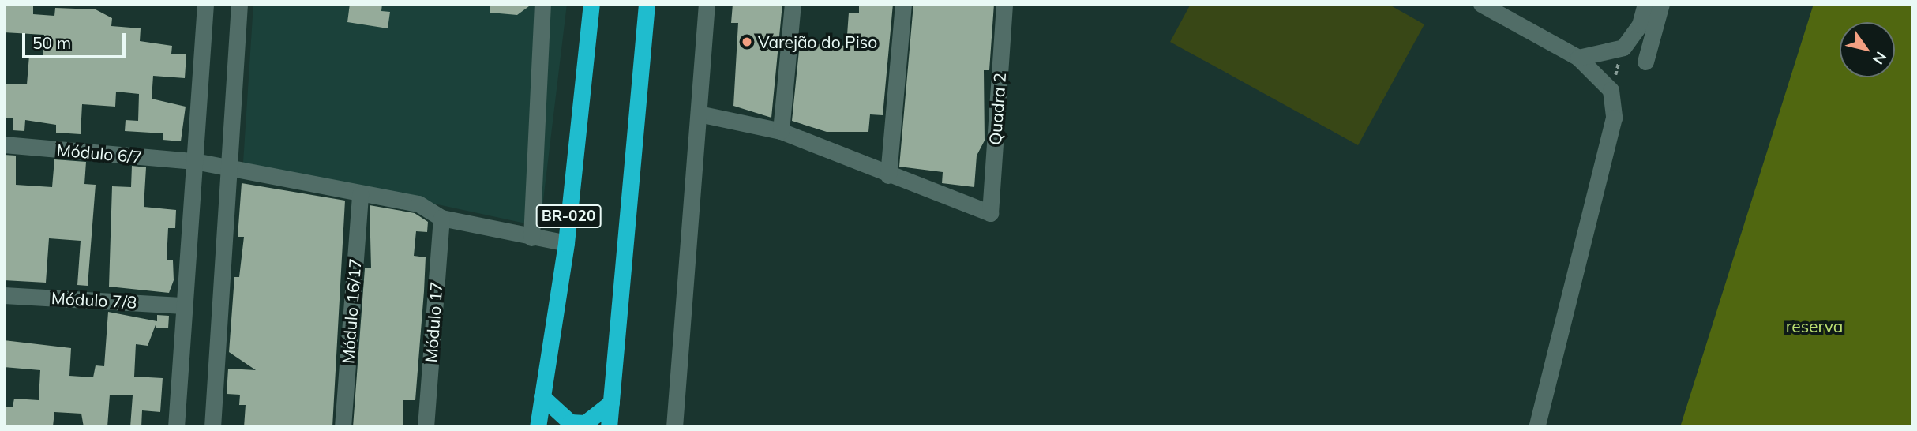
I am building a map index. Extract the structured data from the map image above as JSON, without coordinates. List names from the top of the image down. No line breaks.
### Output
{"streets":{"highway":["BR-020"],"street":["Quadra 2","Módulo 6/7","Módulo 7/8","Módulo 16/17","Módulo 17"]},"crossings":[["Módulo 6/7","BR-020"],["Módulo 6/7","Módulo 16/17"],["Módulo 6/7","Módulo 17"]],"parks":["reserva"],"places":["Varejão do Piso"],"scale_bar":"50 m","north":"bottom right"}
